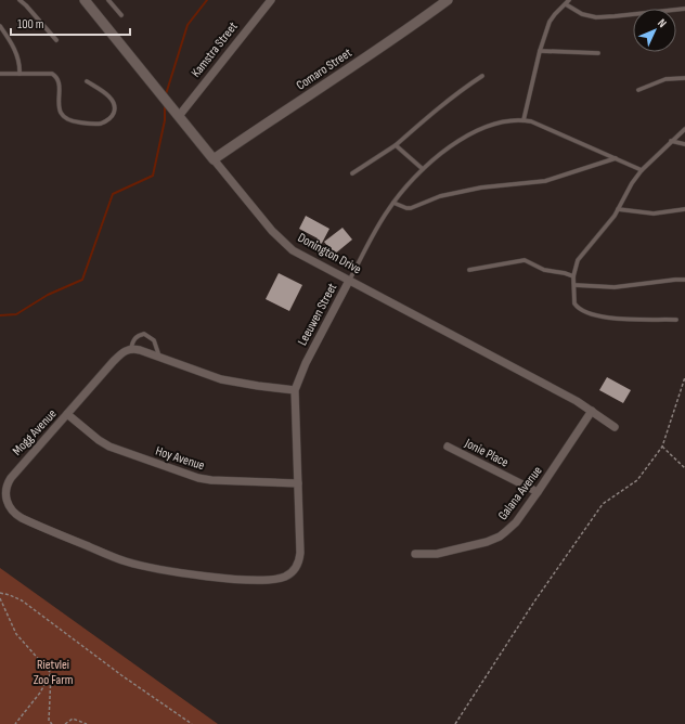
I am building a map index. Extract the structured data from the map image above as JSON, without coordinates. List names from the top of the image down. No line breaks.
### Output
{"streets":{"street":["Kamstra Street","Comaro Street","Donington Drive","Leeuwen Street","Mogg Avenue","Jonie Place","Hoy Avenue","Galana Avenue"]},"crossings":[["Kamstra Street","Donington Drive"],["Comaro Street","Donington Drive"],["Donington Drive","Leeuwen Street"],["Donington Drive","Galana Avenue"],["Leeuwen Street","Mogg Avenue"],["Leeuwen Street","Hoy Avenue"],["Mogg Avenue","Hoy Avenue"],["Jonie Place","Galana Avenue"]],"parks":["Rietvlei Zoo Farm"],"scale_bar":"100 m","north":"top right"}
